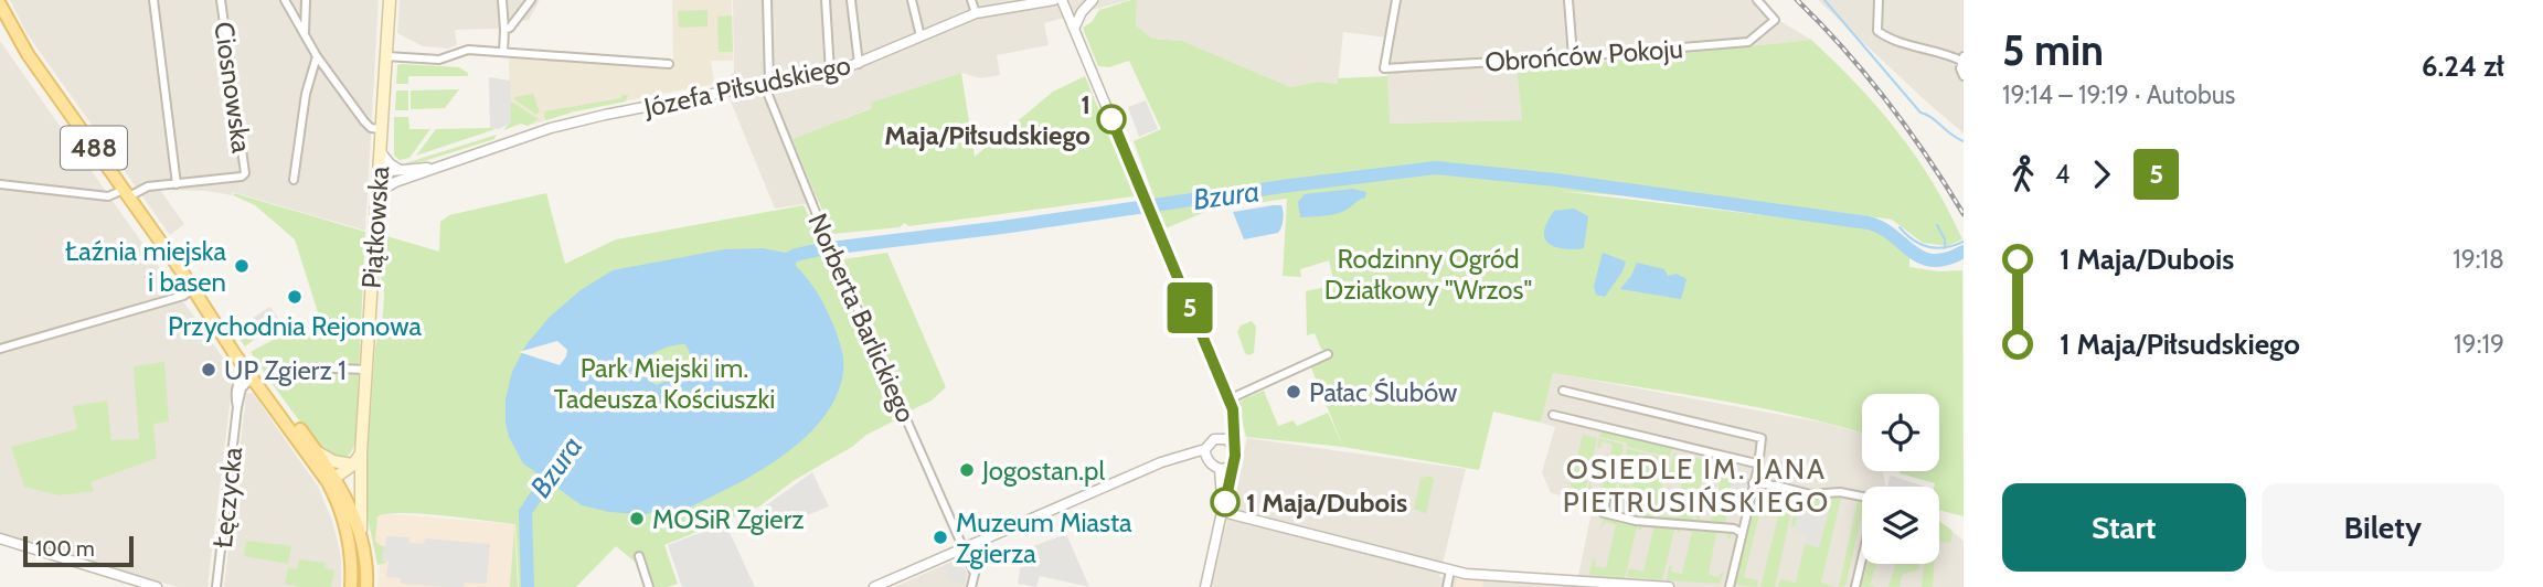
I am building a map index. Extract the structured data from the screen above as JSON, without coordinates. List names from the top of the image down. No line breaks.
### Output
{"streets":{"main road":["488","Piątkowska"],"street":["Obrońców Pokoju","Józefa Piłsudskiego","Ciosnowska","Norberta Barlickiego","Łęczycka"]},"crossings":[["Józefa Piłsudskiego","Piątkowska"],["Józefa Piłsudskiego","Norberta Barlickiego"],["488","Piątkowska"],["488","Łęczycka"]],"districts":["OSIEDLE IM. JANA PIETRUSIŃSKIEGO"],"water":["Bzura"],"parks":["Rodzinny Ogród Działkowy \"Wrzos\"","Park Miejski im. Tadeusza Kościuszki"],"places":["1 Maja/Piłsudskiego","Łaźnia miejska i basen","Przychodnia Rejonowa","UP Zgierz 1","Pałac Ślubów","Jogostan.pl","1 Maja/Dubois","MOSiR Zgierz","Muzeum Miasta Zgierza"],"lines":["bus line 5"],"scale_bar":"100 m","page":{"on_map":"5","heading":["5 min","19:14 – 19:19 · Autobus","6.24 zł"],"legs":["4","5"],"list":[{"name":"1 Maja/Dubois","value":"19:18"},{"name":"1 Maja/Piłsudskiego","value":"19:19"}],"buttons":["Start","Bilety"],"scale":"100 m"}}
